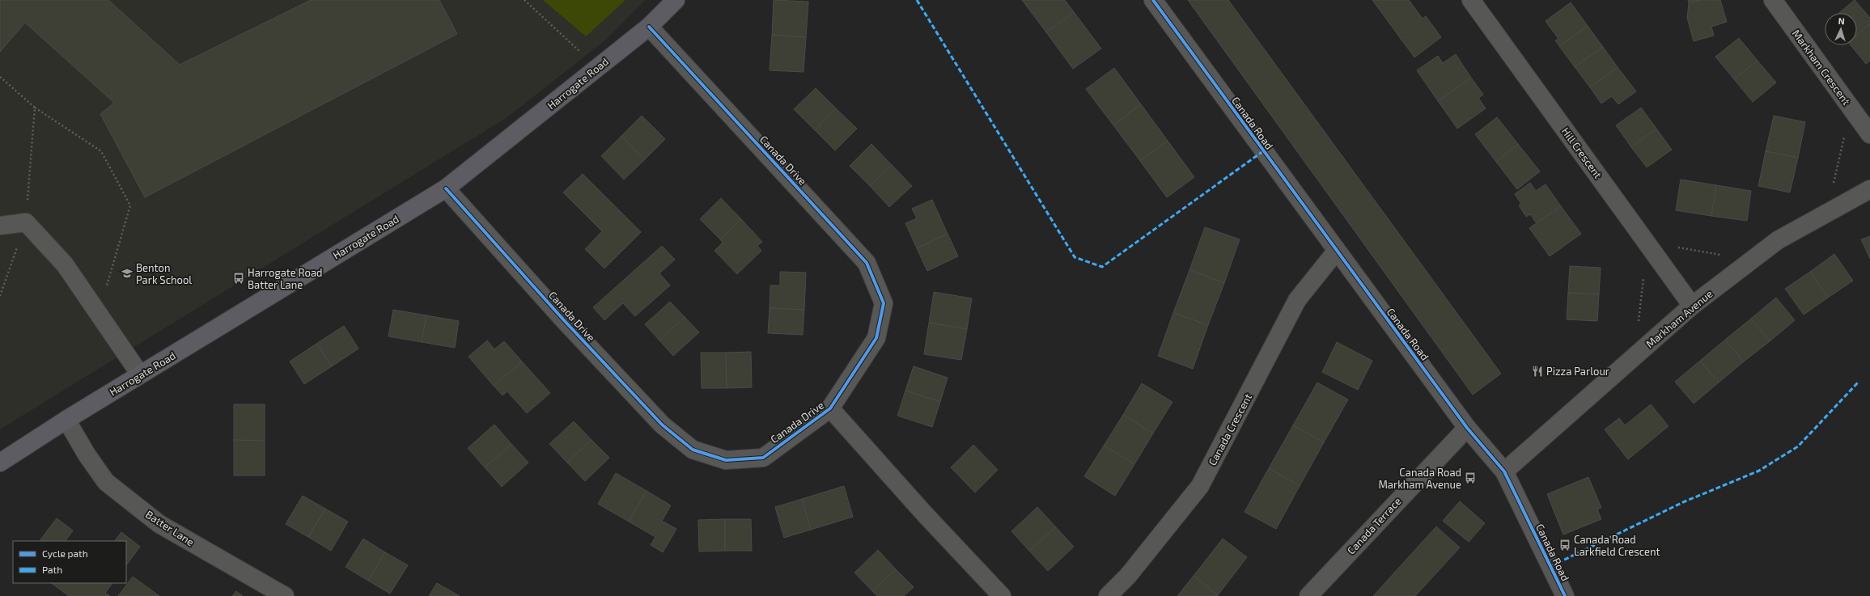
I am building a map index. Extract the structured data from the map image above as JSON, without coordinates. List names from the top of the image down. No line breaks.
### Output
{"streets":{"main road":["Harrogate Road"],"street":["Markham Crescent","Canada Road","Hill Crescent","Canada Drive","Markham Avenue","Canada Crescent","Canada Terrace","Batter Lane"]},"crossings":[["Harrogate Road","Canada Drive"],["Harrogate Road","Batter Lane"],["Canada Road","Markham Avenue"],["Canada Road","Canada Crescent"],["Canada Road","Canada Terrace"],["Hill Crescent","Markham Avenue"]],"places":{"school or university":["Benton Park School"],"bus stop":["Harrogate Road Batter Lane","Canada Road Markham Avenue","Canada Road Larkfield Crescent"],"restaurant":["Pizza Parlour"]},"legend":["Cycle path","Path"],"north":"top"}
